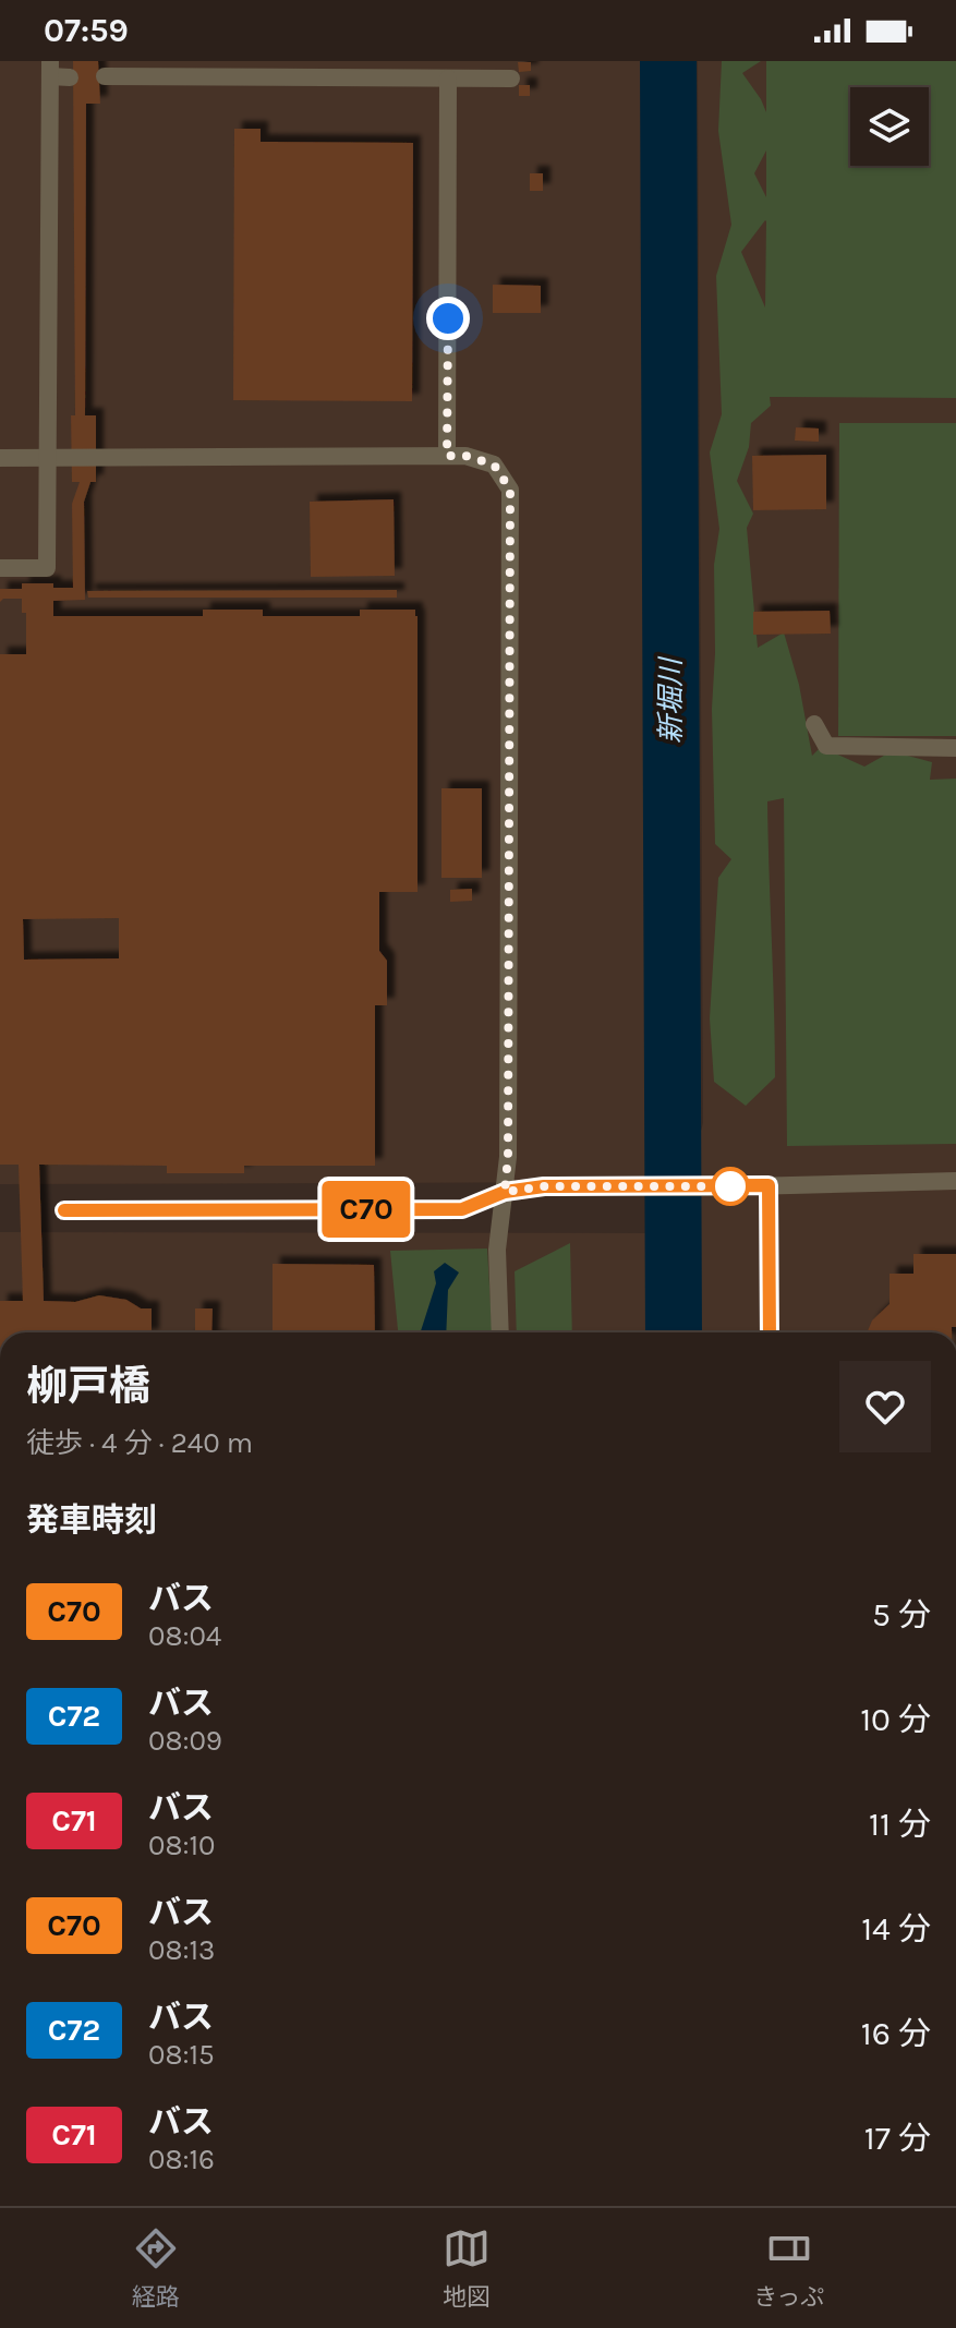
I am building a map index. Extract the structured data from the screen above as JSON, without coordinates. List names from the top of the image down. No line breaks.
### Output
{"water":["新堀川"],"lines":["bus line C70"],"page":{"status":"07:59","on_map":"C70","heading":[["柳戸橋","徒歩 · 4 分 · 240 m"],"発車時刻"],"list":[{"mark":"C70","name":"バス","note":"08:04","value":"5 分"},{"mark":"C72","name":"バス","note":"08:09","value":"10 分"},{"mark":"C71","name":"バス","note":"08:10","value":"11 分"},{"mark":"C70","name":"バス","note":"08:13","value":"14 分"},{"mark":"C72","name":"バス","note":"08:15","value":"16 分"},{"mark":"C71","name":"バス","note":"08:16","value":"17 分"}],"tabs":["経路","地図","きっぷ"]}}
